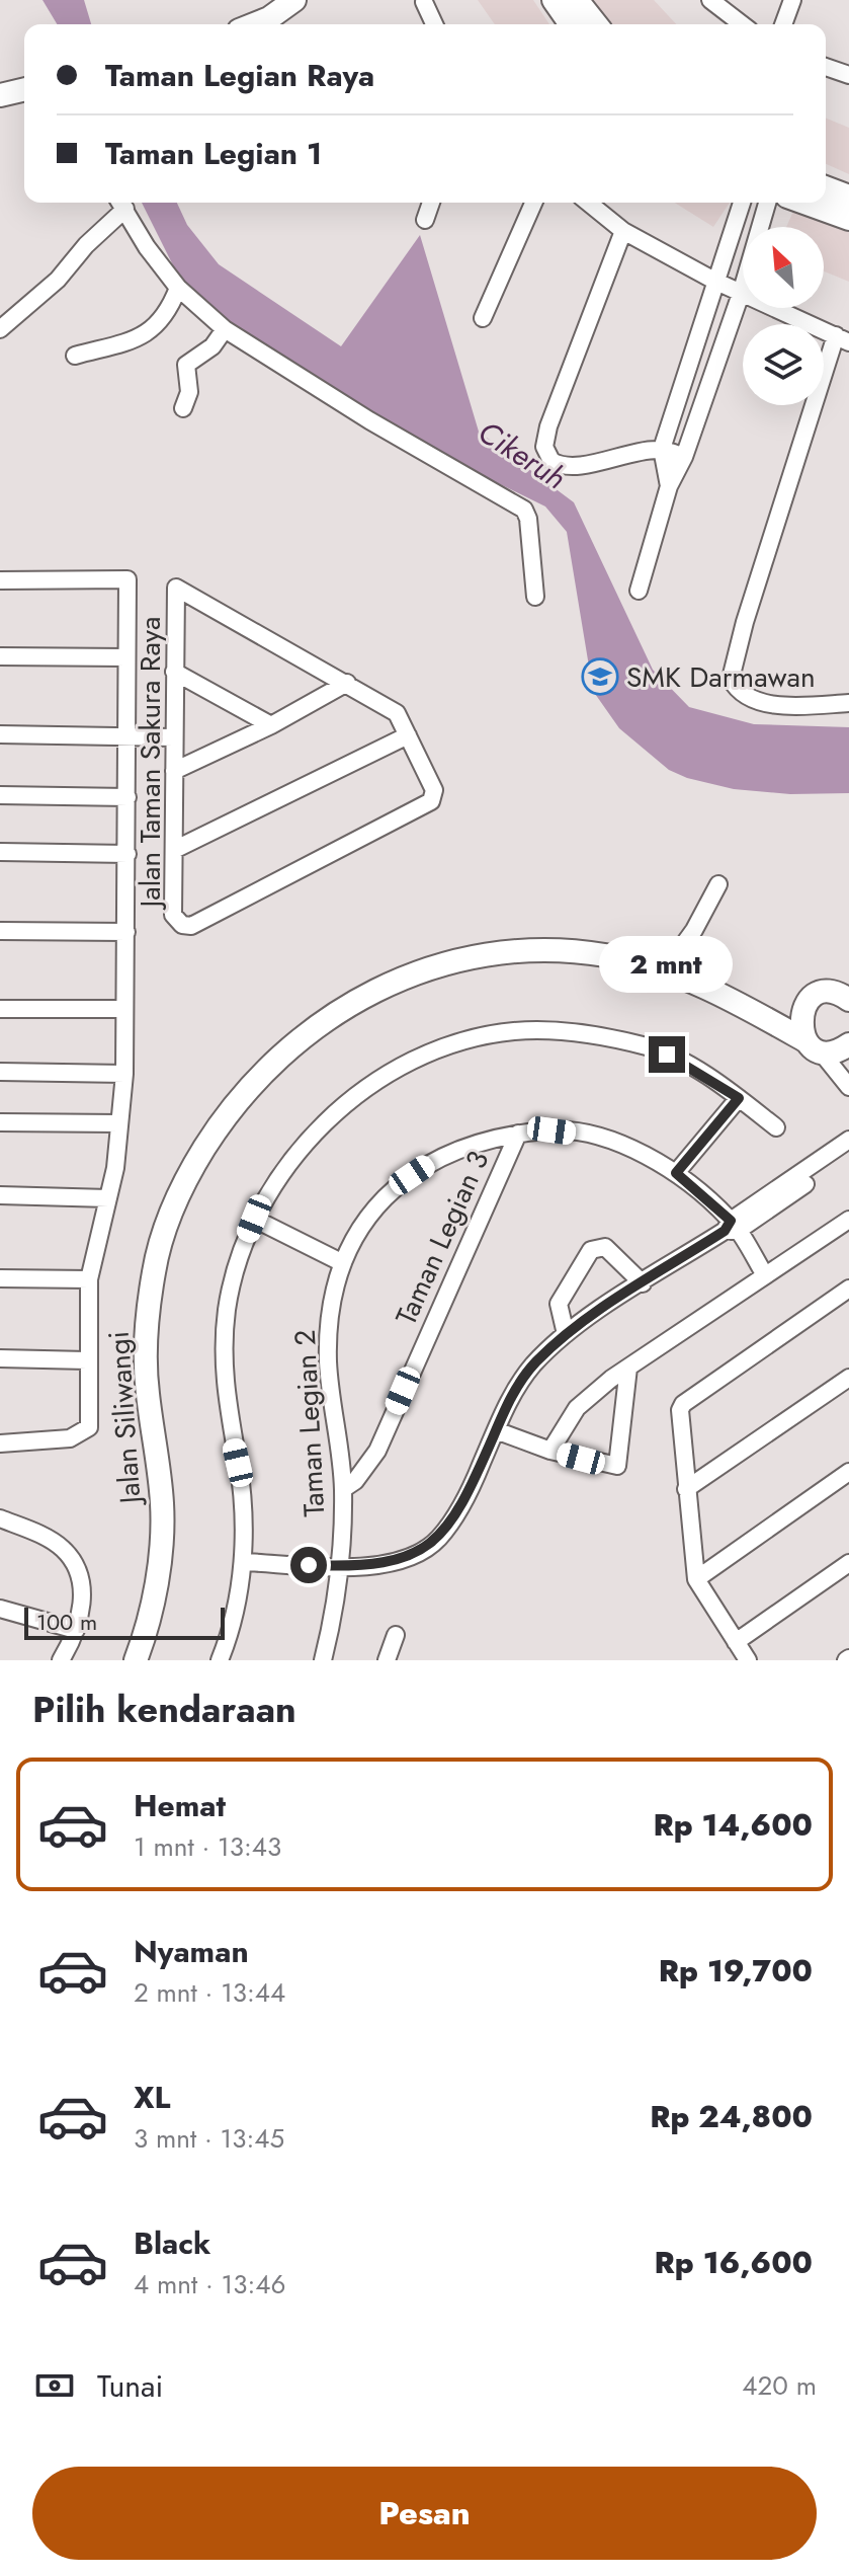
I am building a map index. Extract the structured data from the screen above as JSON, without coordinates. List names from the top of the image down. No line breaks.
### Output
{"streets":{"main road":["Jalan Siliwangi"],"street":["Jalan Taman Sakura Raya","Taman Legian 3","Taman Legian 2"]},"crossings":[["Taman Legian 3","Taman Legian 2"]],"water":["Cikeruh"],"places":{"school or university":["SMK Darmawan"]},"scale_bar":"100 m","north":"top left","page":{"banner":["Taman Legian Raya","Taman Legian 1"],"bubble":"2 mnt","scale":"100 m","heading":"Pilih kendaraan","list":[{"name":"Hemat","note":"1 mnt · 13:43","value":"Rp 14,600"},{"name":"Nyaman","note":"2 mnt · 13:44","value":"Rp 19,700"},{"name":"XL","note":"3 mnt · 13:45","value":"Rp 24,800"},{"name":"Black","note":"4 mnt · 13:46","value":"Rp 16,600"}],"pay":["Tunai","420 m"],"buttons":"Pesan"}}
